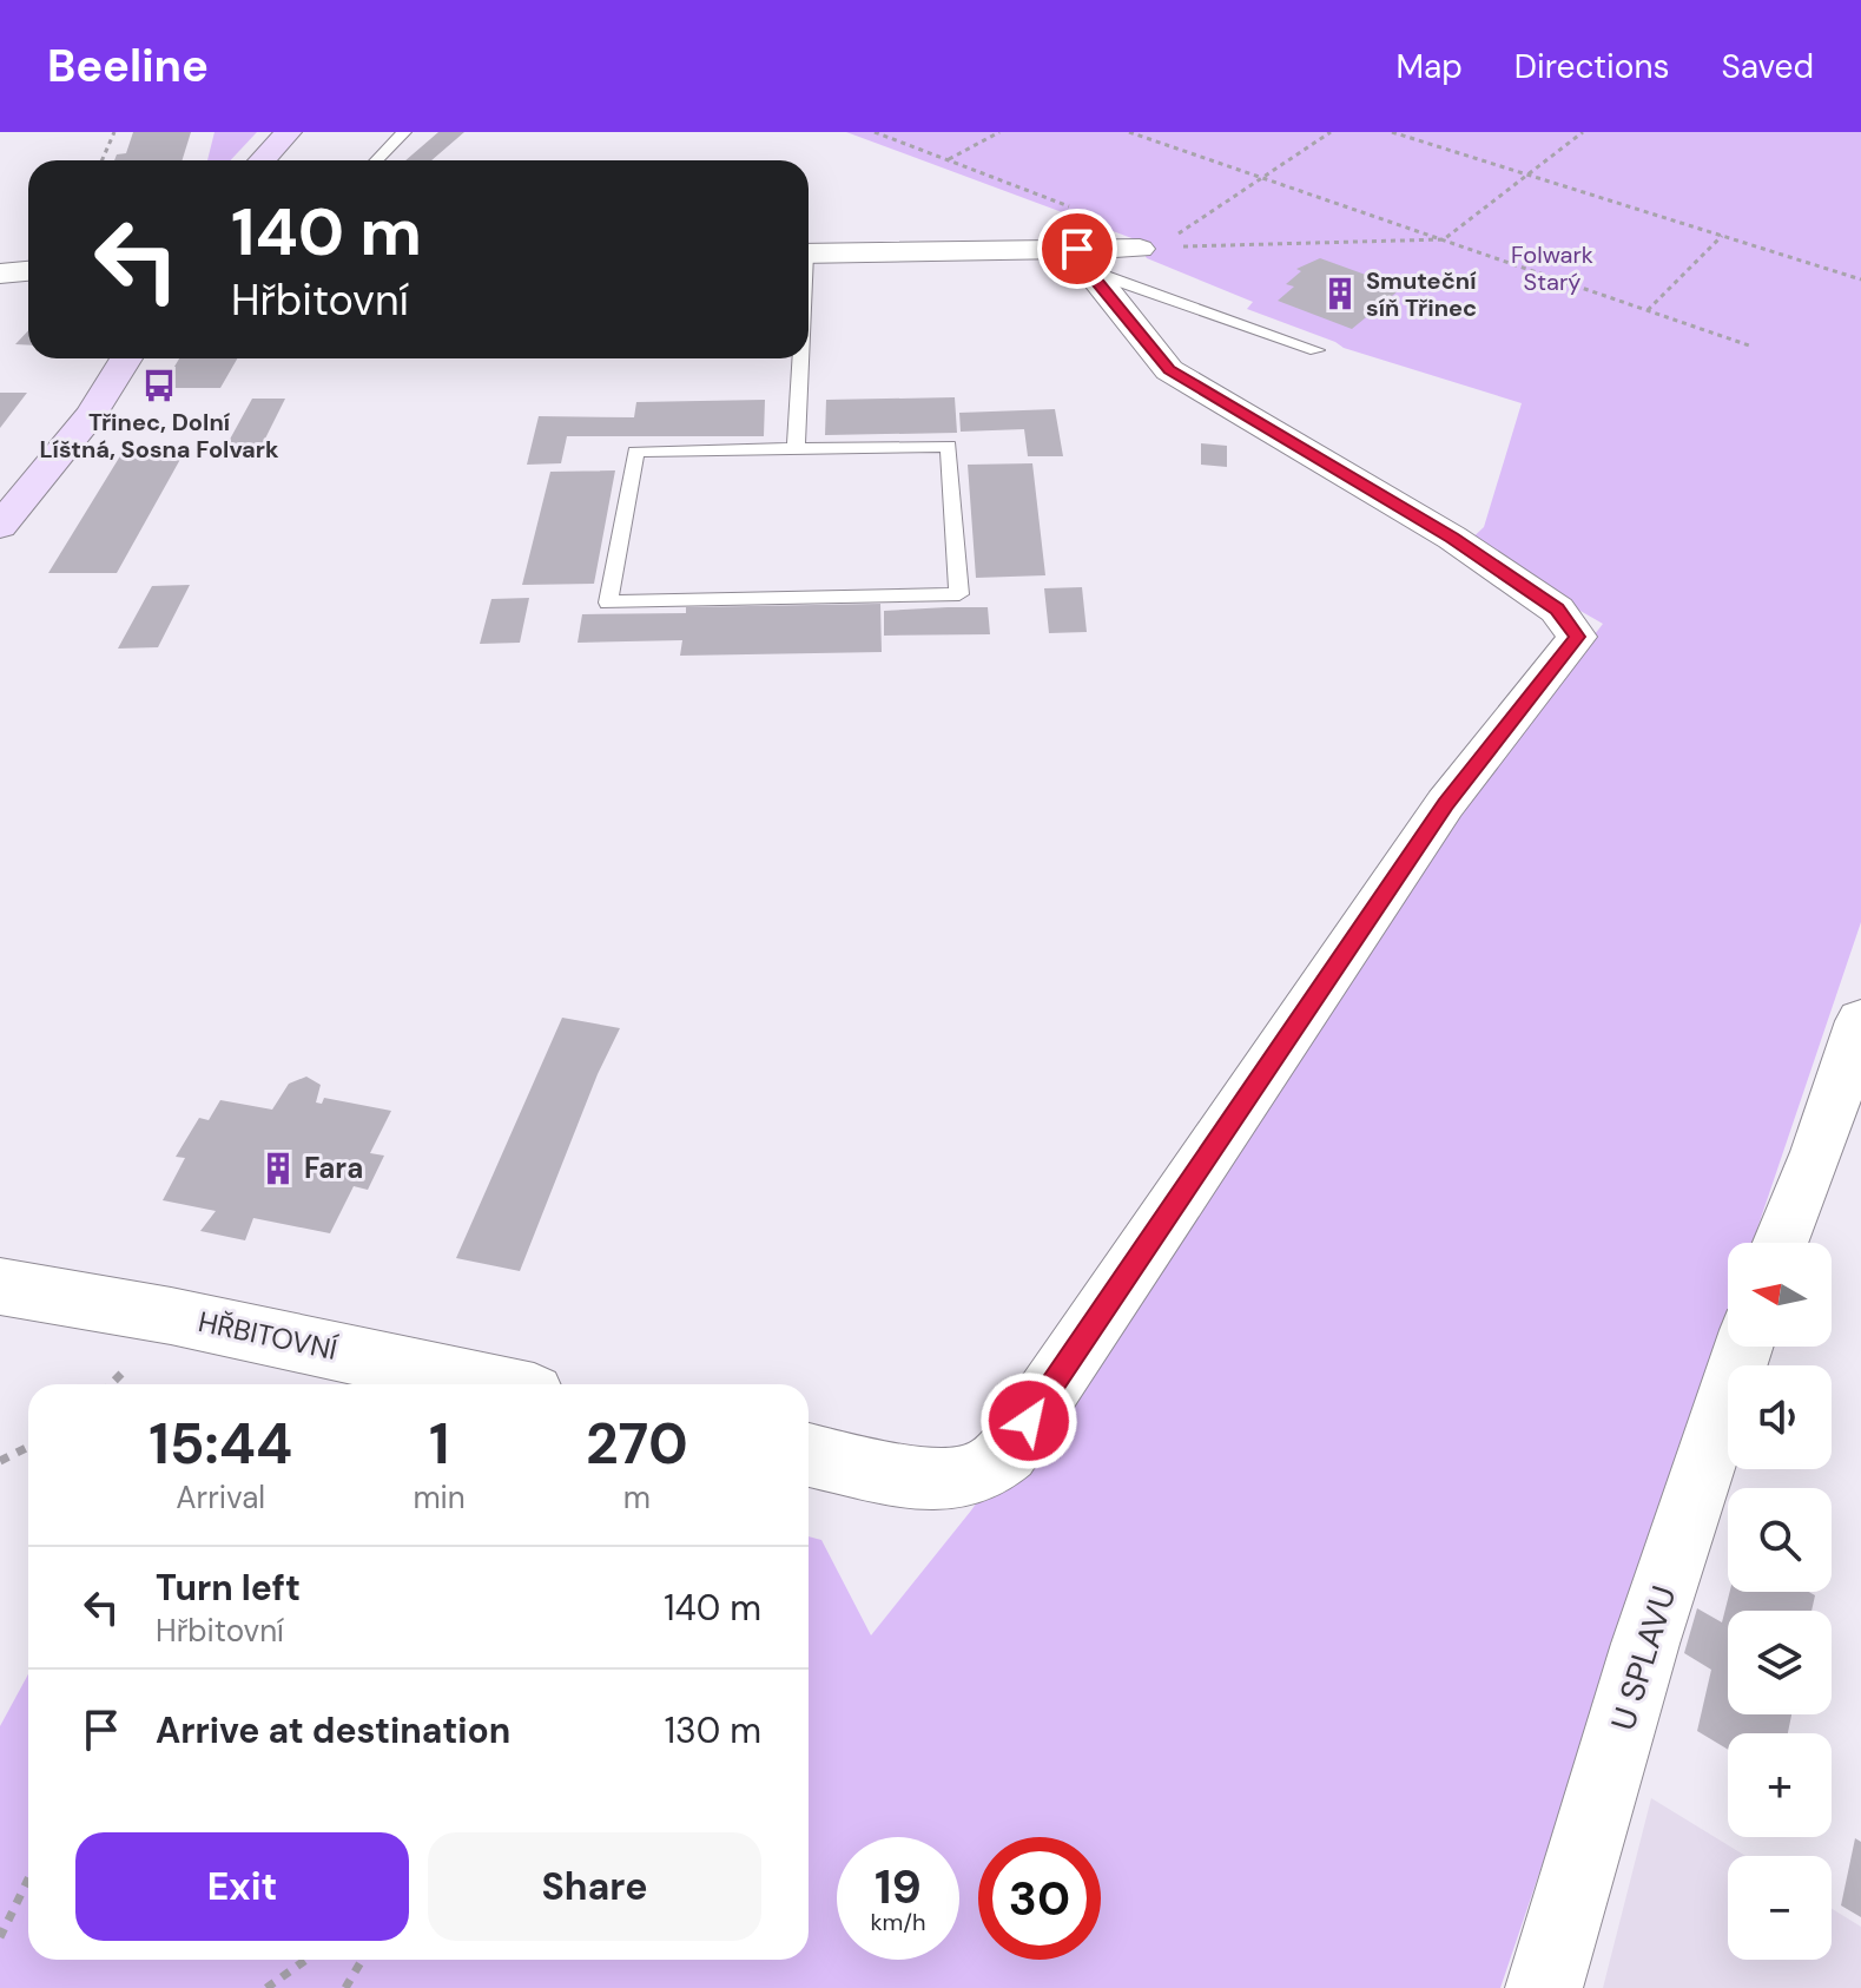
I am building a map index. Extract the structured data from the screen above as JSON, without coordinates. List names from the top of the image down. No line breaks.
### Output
{"streets":{"street":["HŘBITOVNÍ","U SPLAVU"]},"parks":["Folwark Starý"],"places":{"building":["Smuteční síň Třinec","Fara"],"bus stop":["Třinec, Dolní Líštná, Sosna Folvark"]},"north":"left","page":{"header":"Beeline","nav":["Map","Directions","Saved"],"turn":["140 m","Hřbitovní"],"map_buttons":["+","−"],"eta":["15:44","Arrival","1","min","270","m"],"list":[{"name":"Turn left","note":"Hřbitovní","value":"140 m"},{"name":"Arrive at destination","value":"130 m"}],"buttons":["Exit","Share"],"speed":"19 km/h","limit":"30"}}
